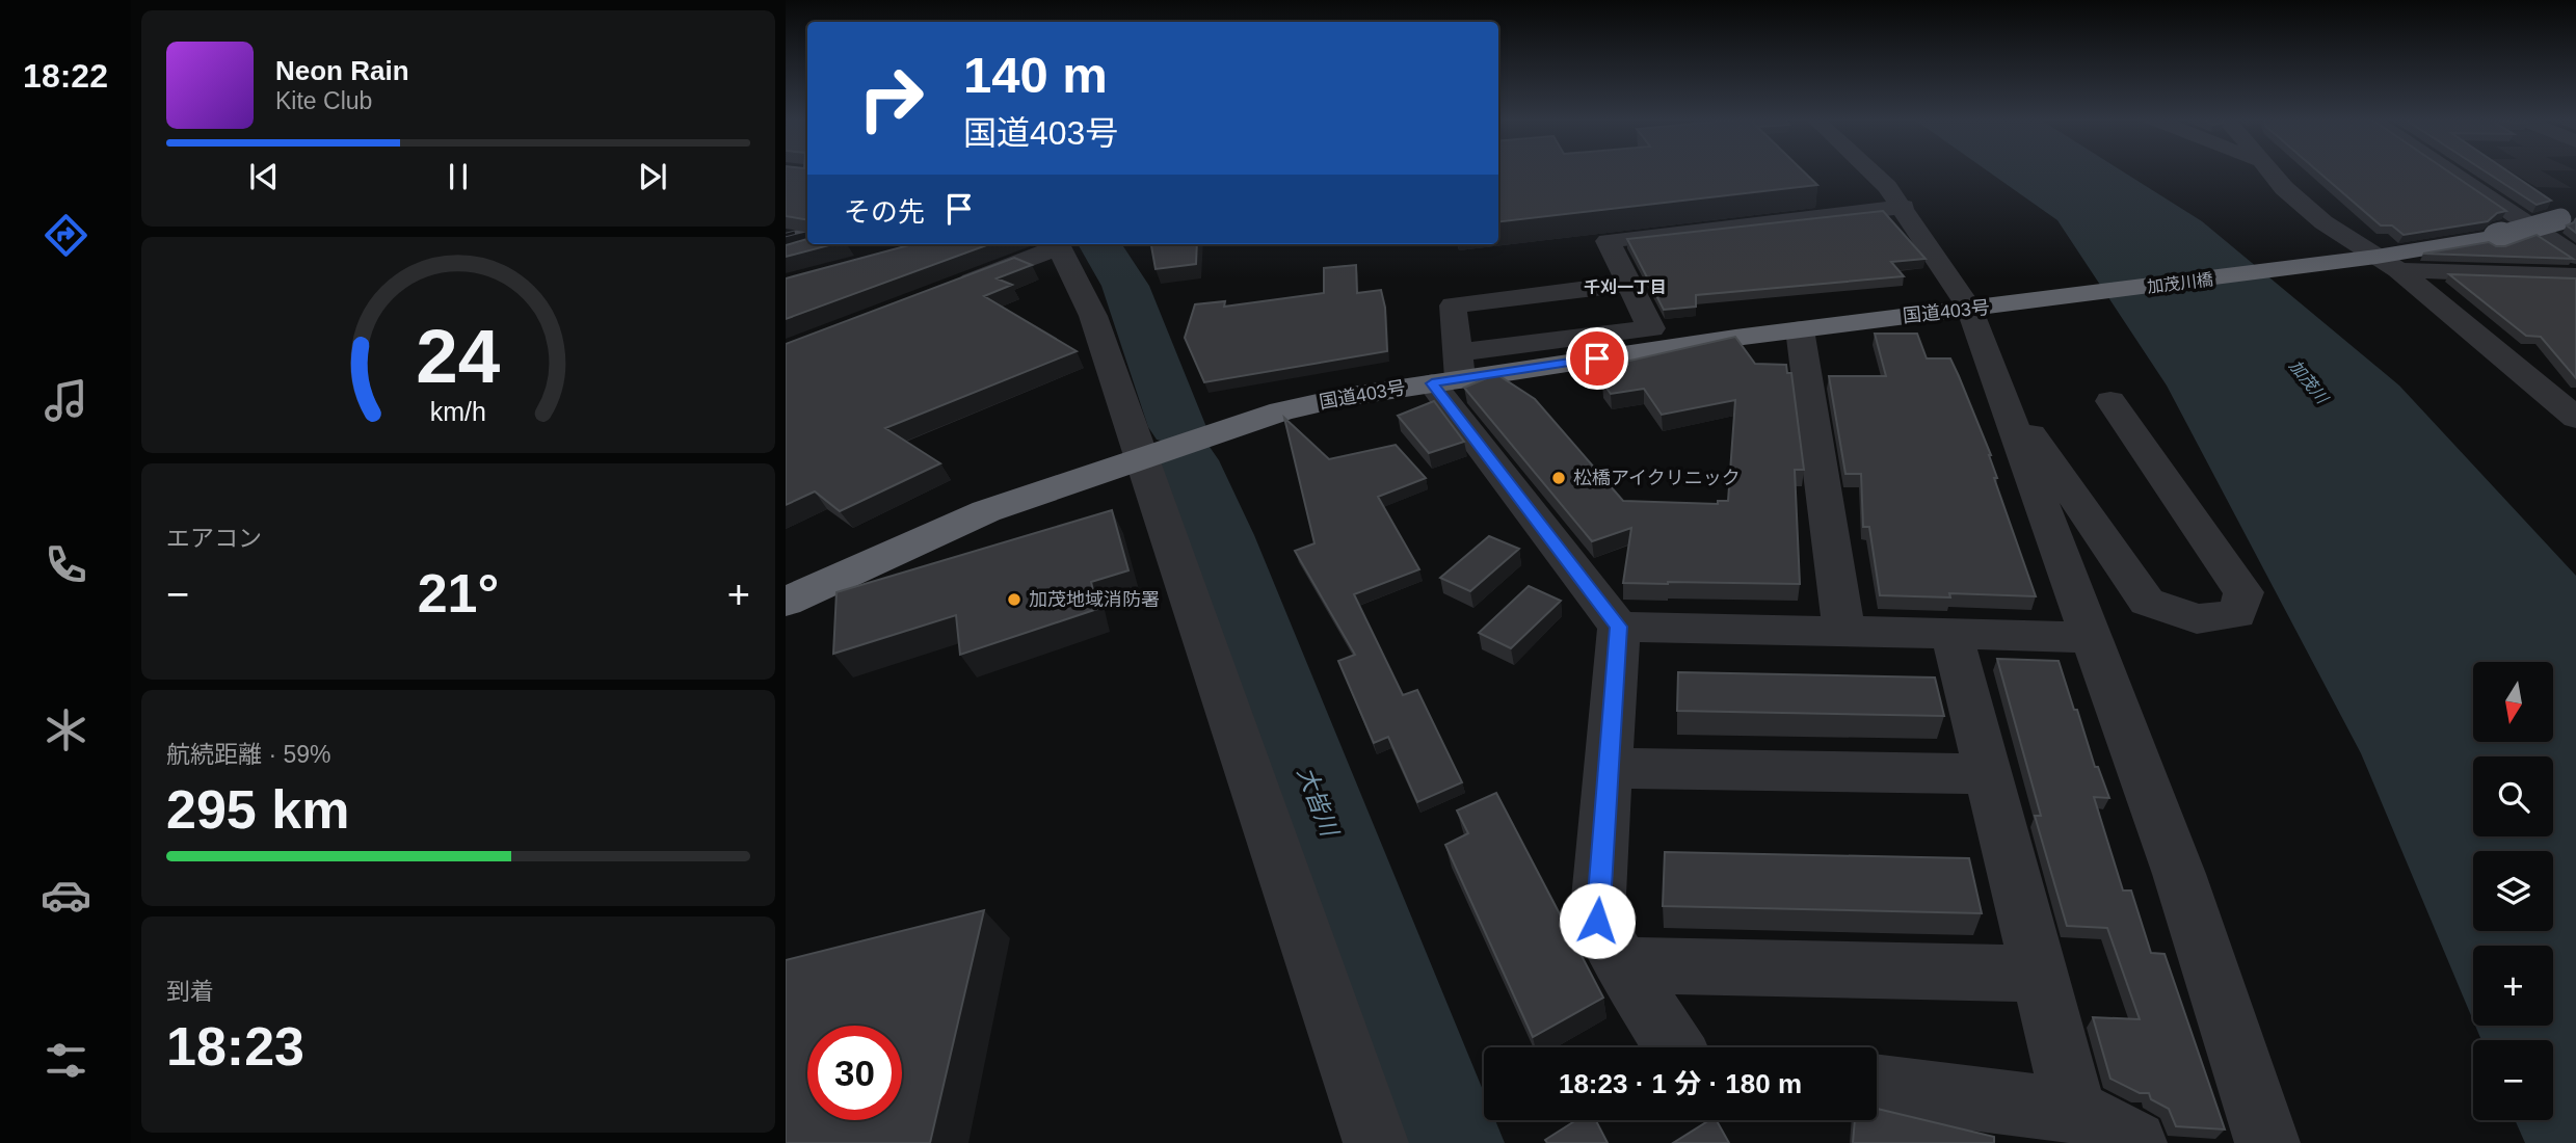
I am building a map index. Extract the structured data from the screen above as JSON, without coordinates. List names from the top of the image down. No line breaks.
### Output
{"streets":{"highway":["加茂川橋","国道403号"]},"crossings":[["加茂川橋","国道403号"]],"districts":["千刈一丁目"],"water":["加茂川","大皆川"],"places":["松橋アイクリニック","加茂地域消防署"],"north":"bottom","page":{"tabs":"18:22","turn":["140 m","国道403号"],"song":["Neon Rain","Kite Club"],"then":"その先","tile":["エアコン",["航続距離 · 59%","295 km"],["到着","18:23"]],"heat":["−","21°","+"],"map_buttons":["+","−"],"limit":"30","trip":"18:23 · 1 分 · 180 m","gauge":["24","km/h"]}}
